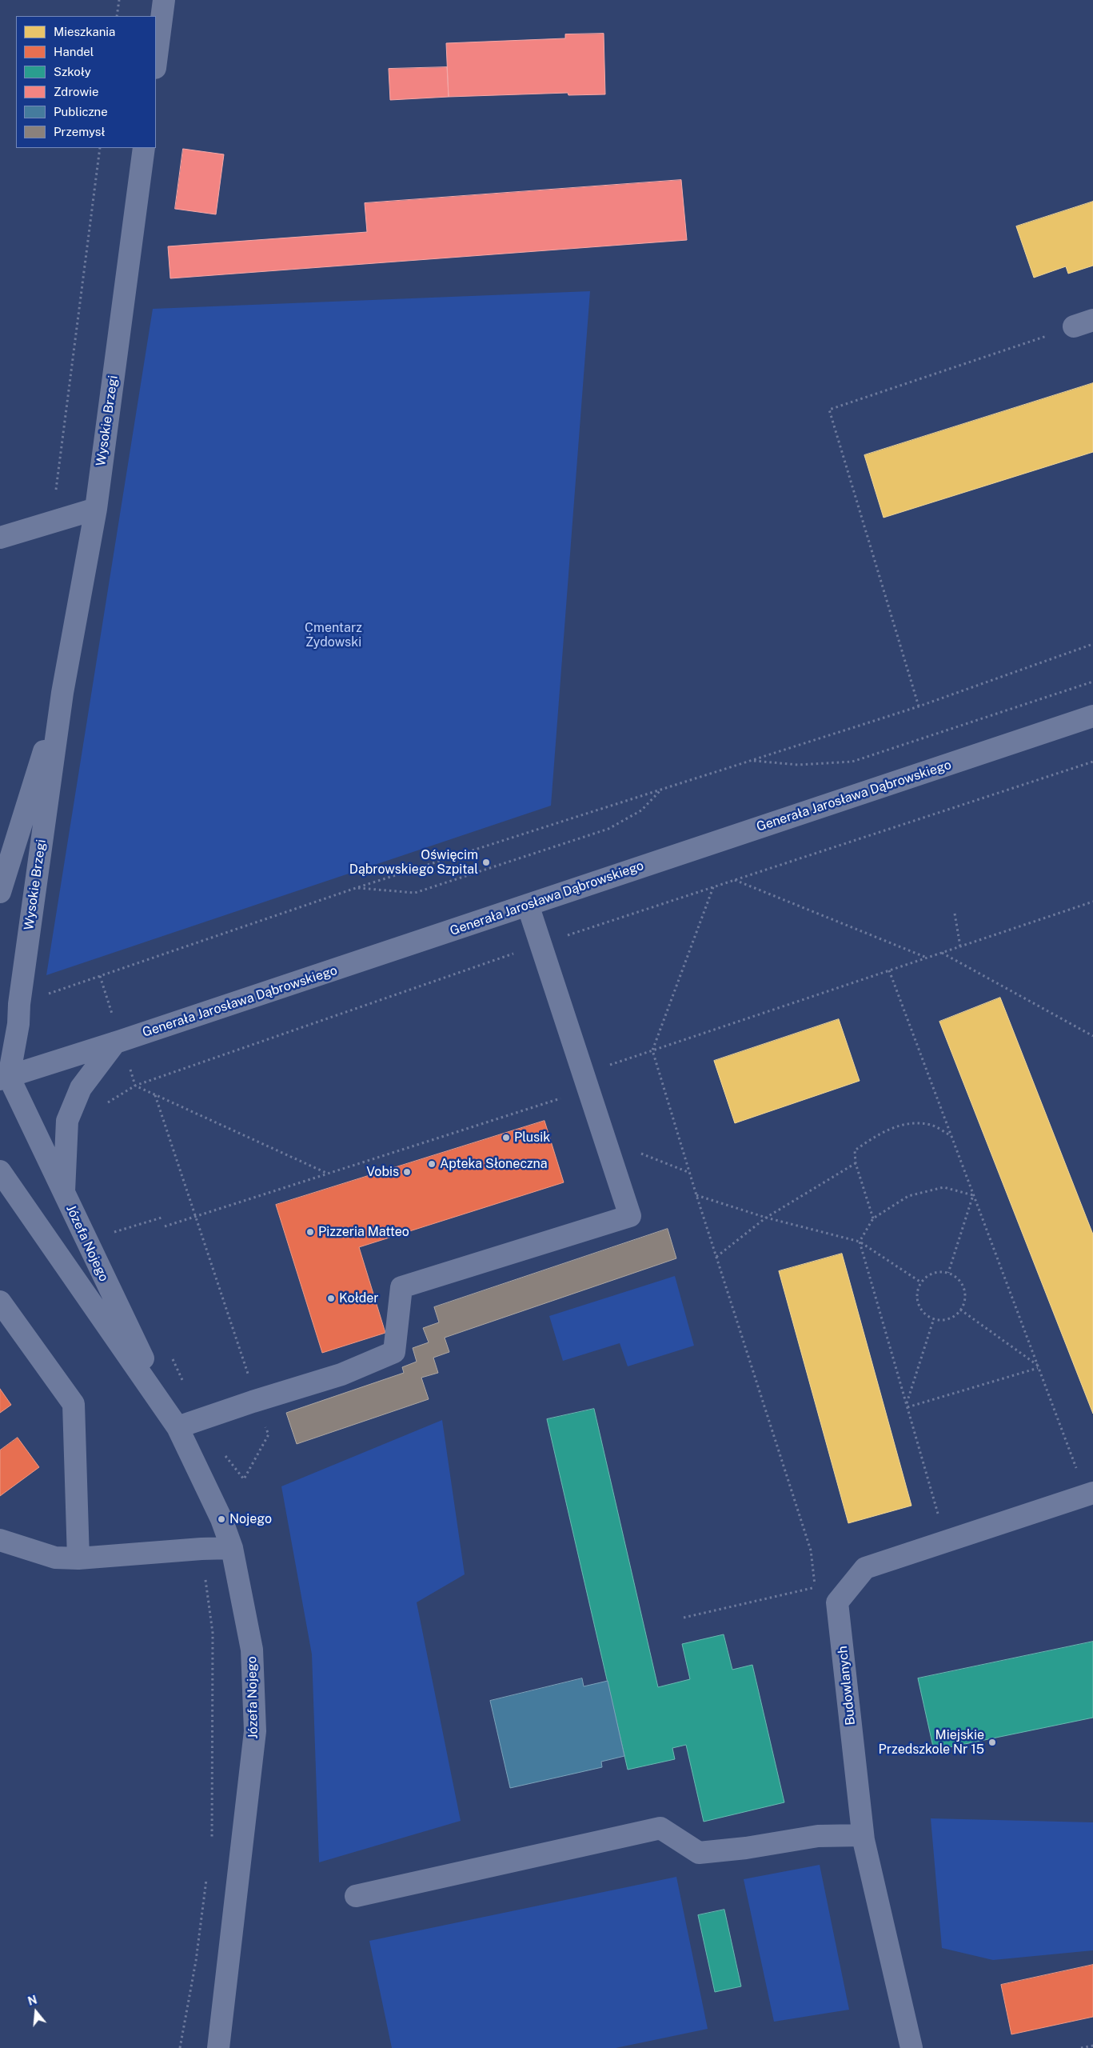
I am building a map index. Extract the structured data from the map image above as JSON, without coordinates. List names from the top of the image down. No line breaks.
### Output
{"streets":{"street":["Wysokie Brzegi","Generała Jarosława Dąbrowskiego","Józefa Nojego","Budowlanych"]},"crossings":[["Wysokie Brzegi","Generała Jarosława Dąbrowskiego"],["Wysokie Brzegi","Józefa Nojego"],["Generała Jarosława Dąbrowskiego","Józefa Nojego"]],"parks":["Cmentarz Żydowski"],"places":["Oświęcim Dąbrowskiego Szpital","Plusik","Apteka Słoneczna","Vobis","Pizzeria Matteo","Kołder","Nojego","Miejskie Przedszkole Nr 15"],"legend":["Mieszkania","Handel","Szkoły","Zdrowie","Publiczne","Przemysł"],"north":"top"}
